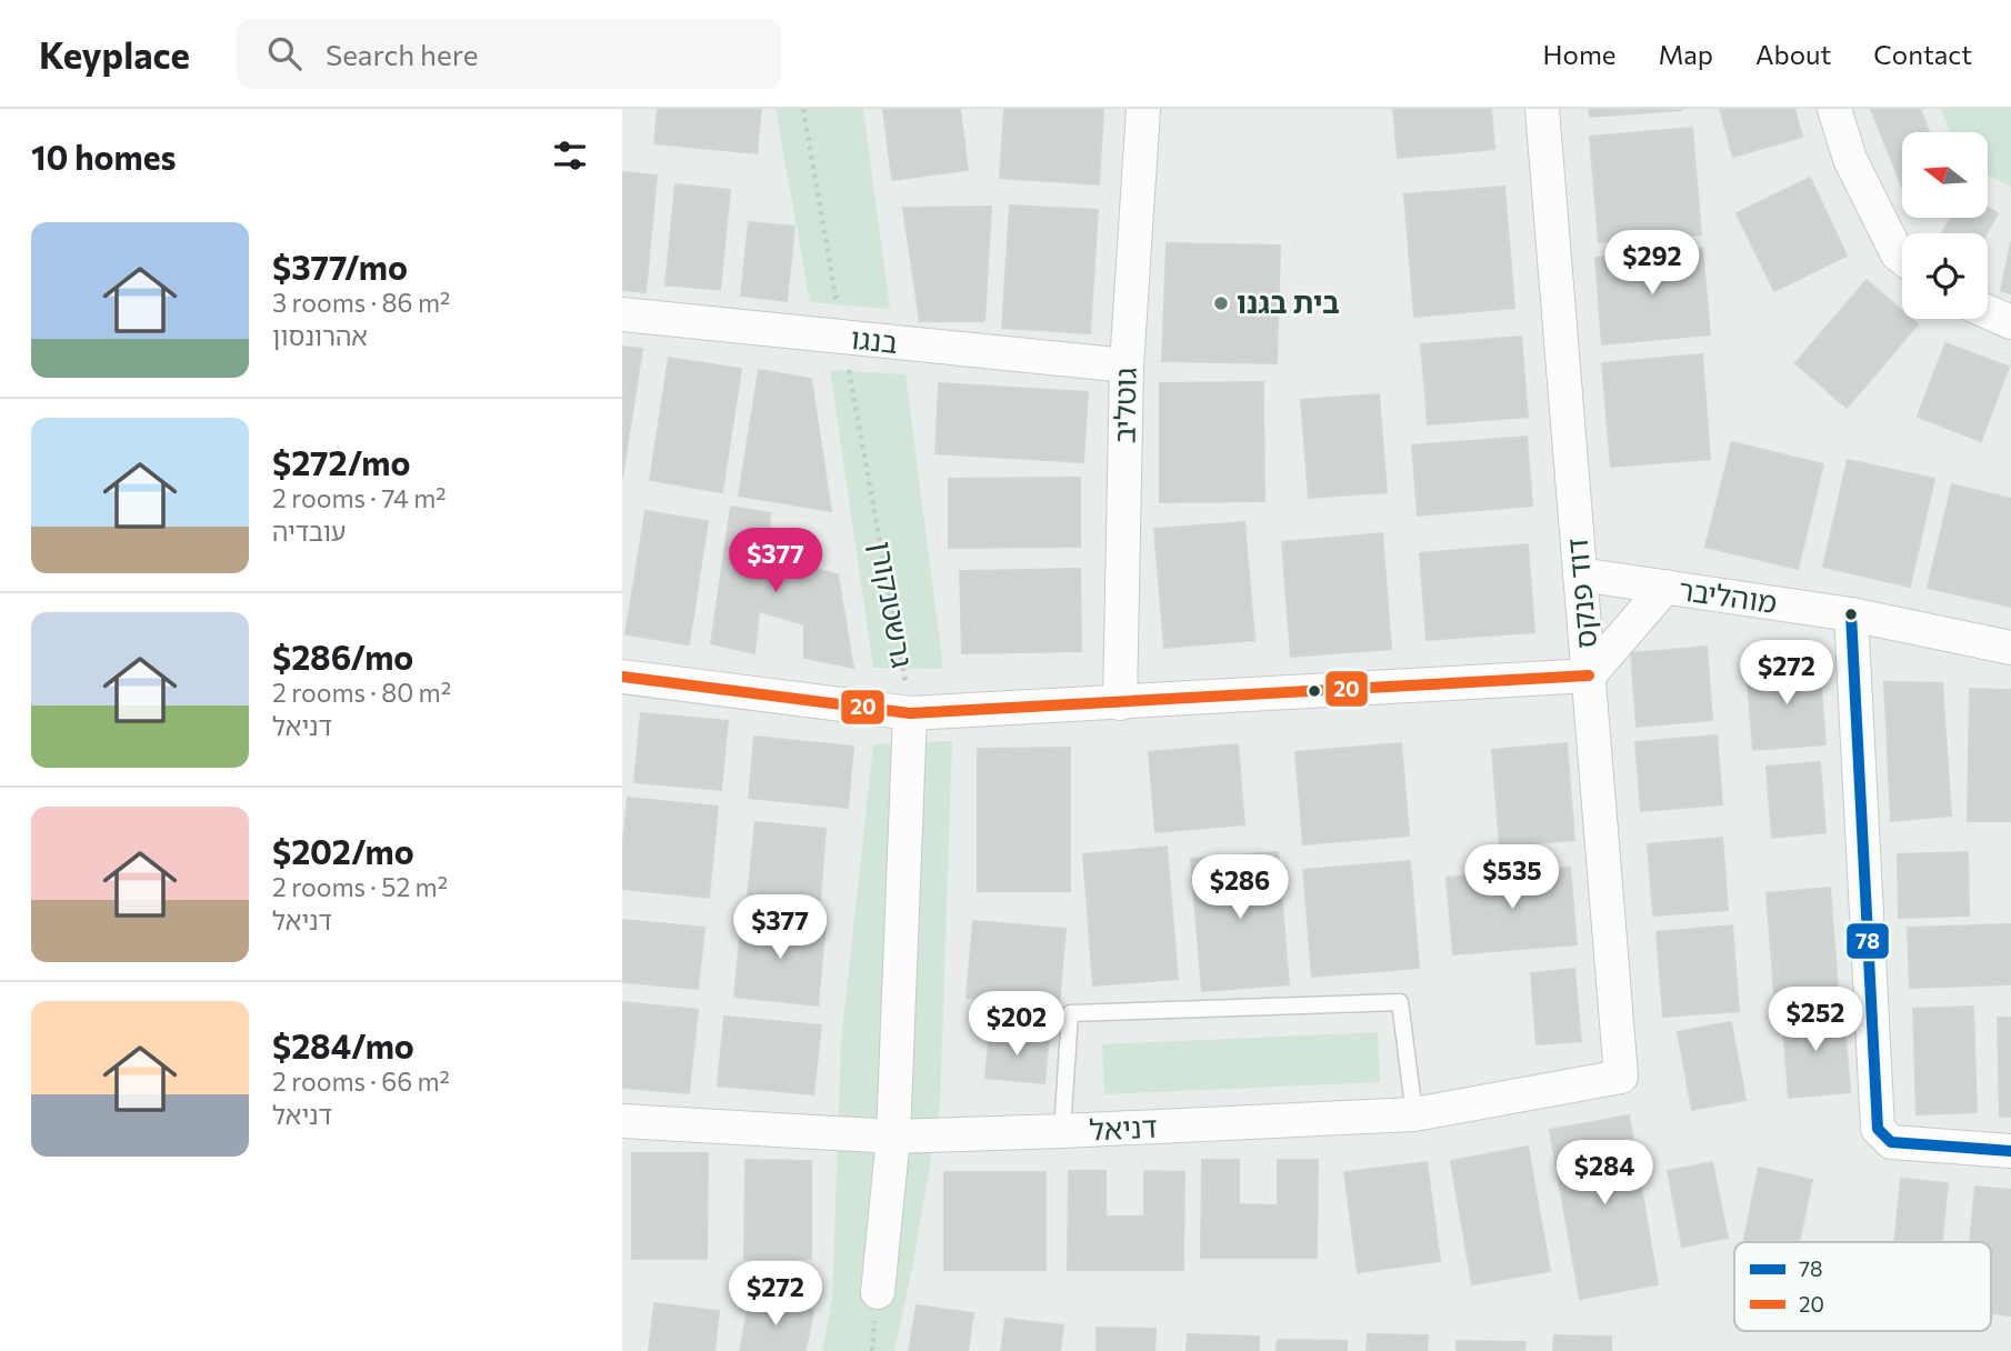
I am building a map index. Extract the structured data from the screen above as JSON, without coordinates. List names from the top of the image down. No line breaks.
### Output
{"streets":{"street":["בנגו","גוטליב","דוד פנקס","מוהליבר","דניאל"],"path":["גרשטנקורן"]},"crossings":[["בנגו","גוטליב"],["בנגו","גרשטנקורן"],["דוד פנקס","מוהליבר"],["דוד פנקס","דניאל"]],"places":["בית בגנו"],"lines":["transit line 78","transit line 20"],"legend":["78","20"],"north":"left","page":{"header":"Keyplace","search":"Search here","nav":["Home","Map","About","Contact"],"heading":"10 homes","list":[{"name":"$377/mo","note":"3 rooms · 86 m² · אהרונסון"},{"name":"$272/mo","note":"2 rooms · 74 m² · עובדיה"},{"name":"$286/mo","note":"2 rooms · 80 m² · דניאל"},{"name":"$202/mo","note":"2 rooms · 52 m² · דניאל"},{"name":"$284/mo","note":"2 rooms · 66 m² · דניאל"}],"price":["$292","$377","$272","$535","$286","$377","$252","$202","$284","$272"]}}
